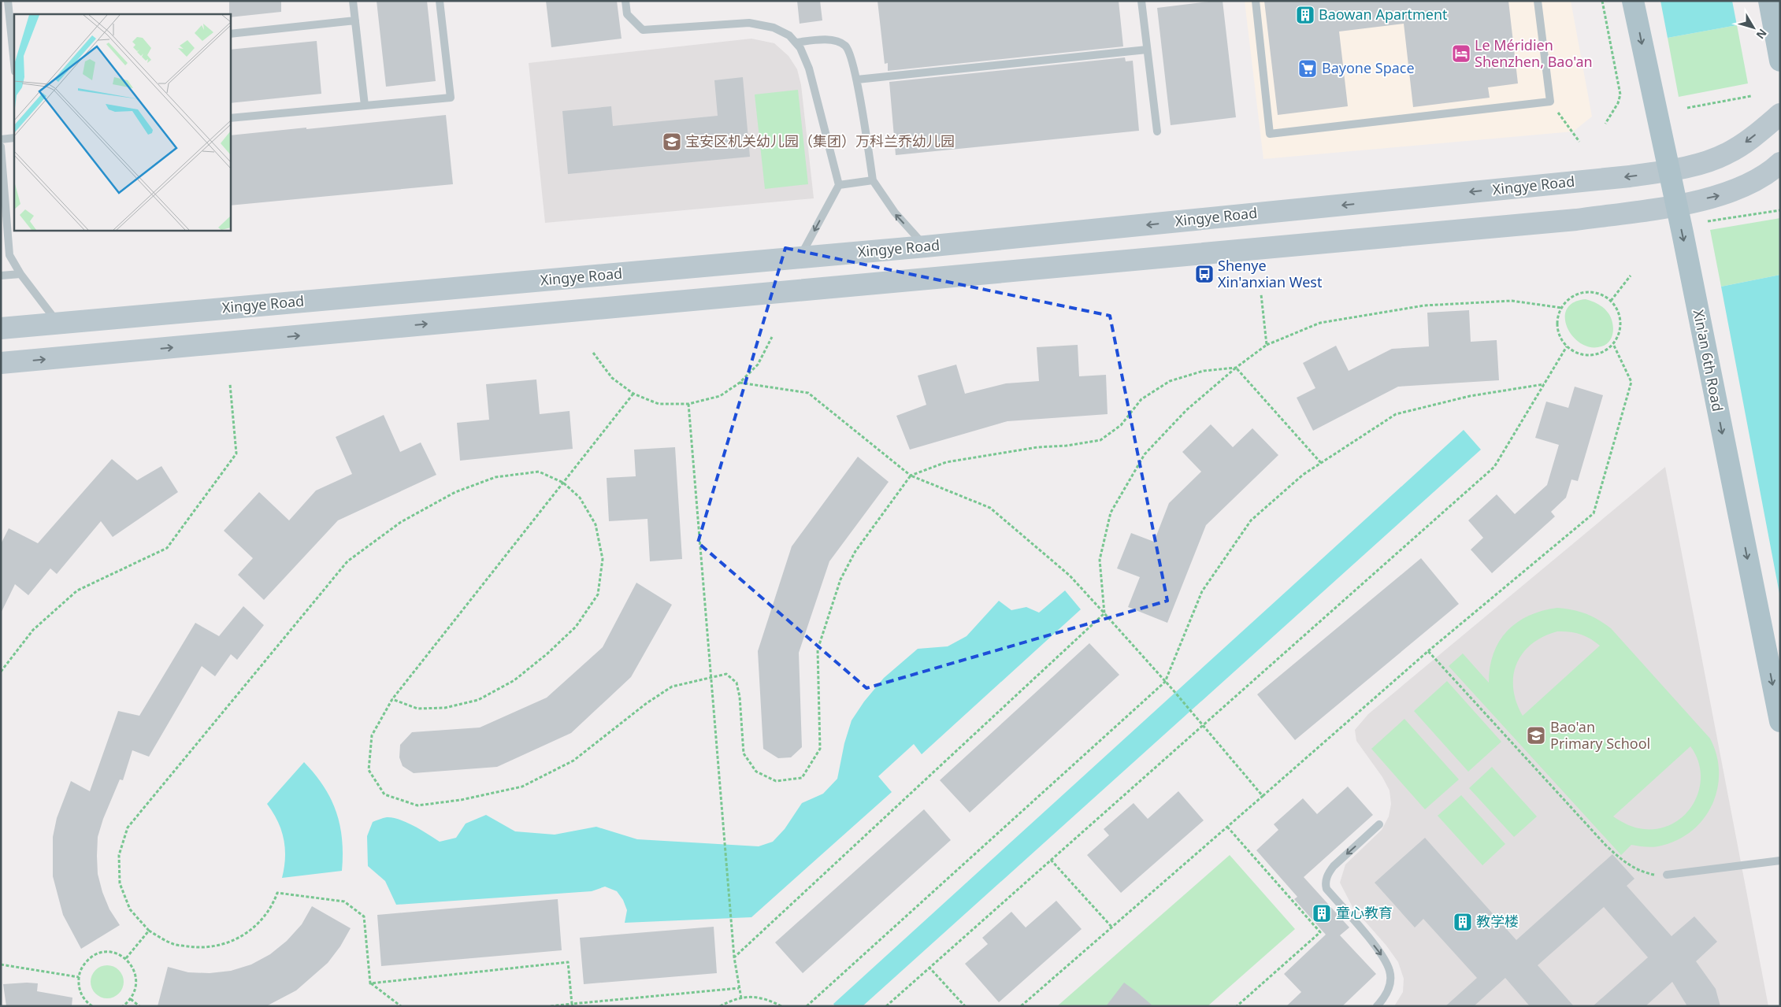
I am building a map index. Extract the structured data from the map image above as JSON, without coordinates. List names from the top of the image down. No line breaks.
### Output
{"streets":{"main road":["Xingye Road","Xin'an 6th Road"]},"crossings":[["Xingye Road","Xin'an 6th Road"]],"one_way":["Xin'an 6th Road"],"places":{"building":["Baowan Apartment","童心教育","教学楼"],"hotel":["Le Méridien Shenzhen, Bao'an"],"supermarket":["Bayone Space"],"school or university":["宝安区机关幼儿园（集团）万科兰乔幼儿园","Bao'an Primary School"],"bus stop":["Shenye Xin'anxian West"]},"north":"bottom right"}
